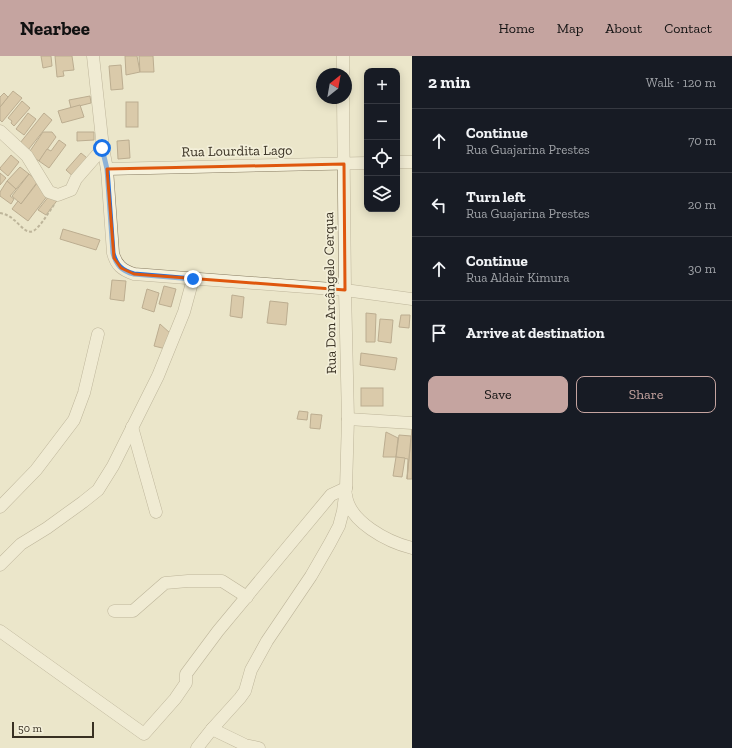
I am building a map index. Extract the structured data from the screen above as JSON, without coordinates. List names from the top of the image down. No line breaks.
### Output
{"streets":{"street":["Rua Lourdita Lago","Rua Don Arcângelo Cerqua"]},"crossings":[["Rua Lourdita Lago","Rua Don Arcângelo Cerqua"]],"scale_bar":"50 m","north":"top right","page":{"header":"Nearbee","nav":["Home","Map","About","Contact"],"heading":["2 min","Walk · 120 m"],"map_buttons":["+","−"],"list":[["Continue","Rua Guajarina Prestes","70 m"],["Turn left","Rua Guajarina Prestes","20 m"],["Continue","Rua Aldair Kimura","30 m"],"Arrive at destination"],"buttons":["Save","Share"],"scale":"50 m"}}
